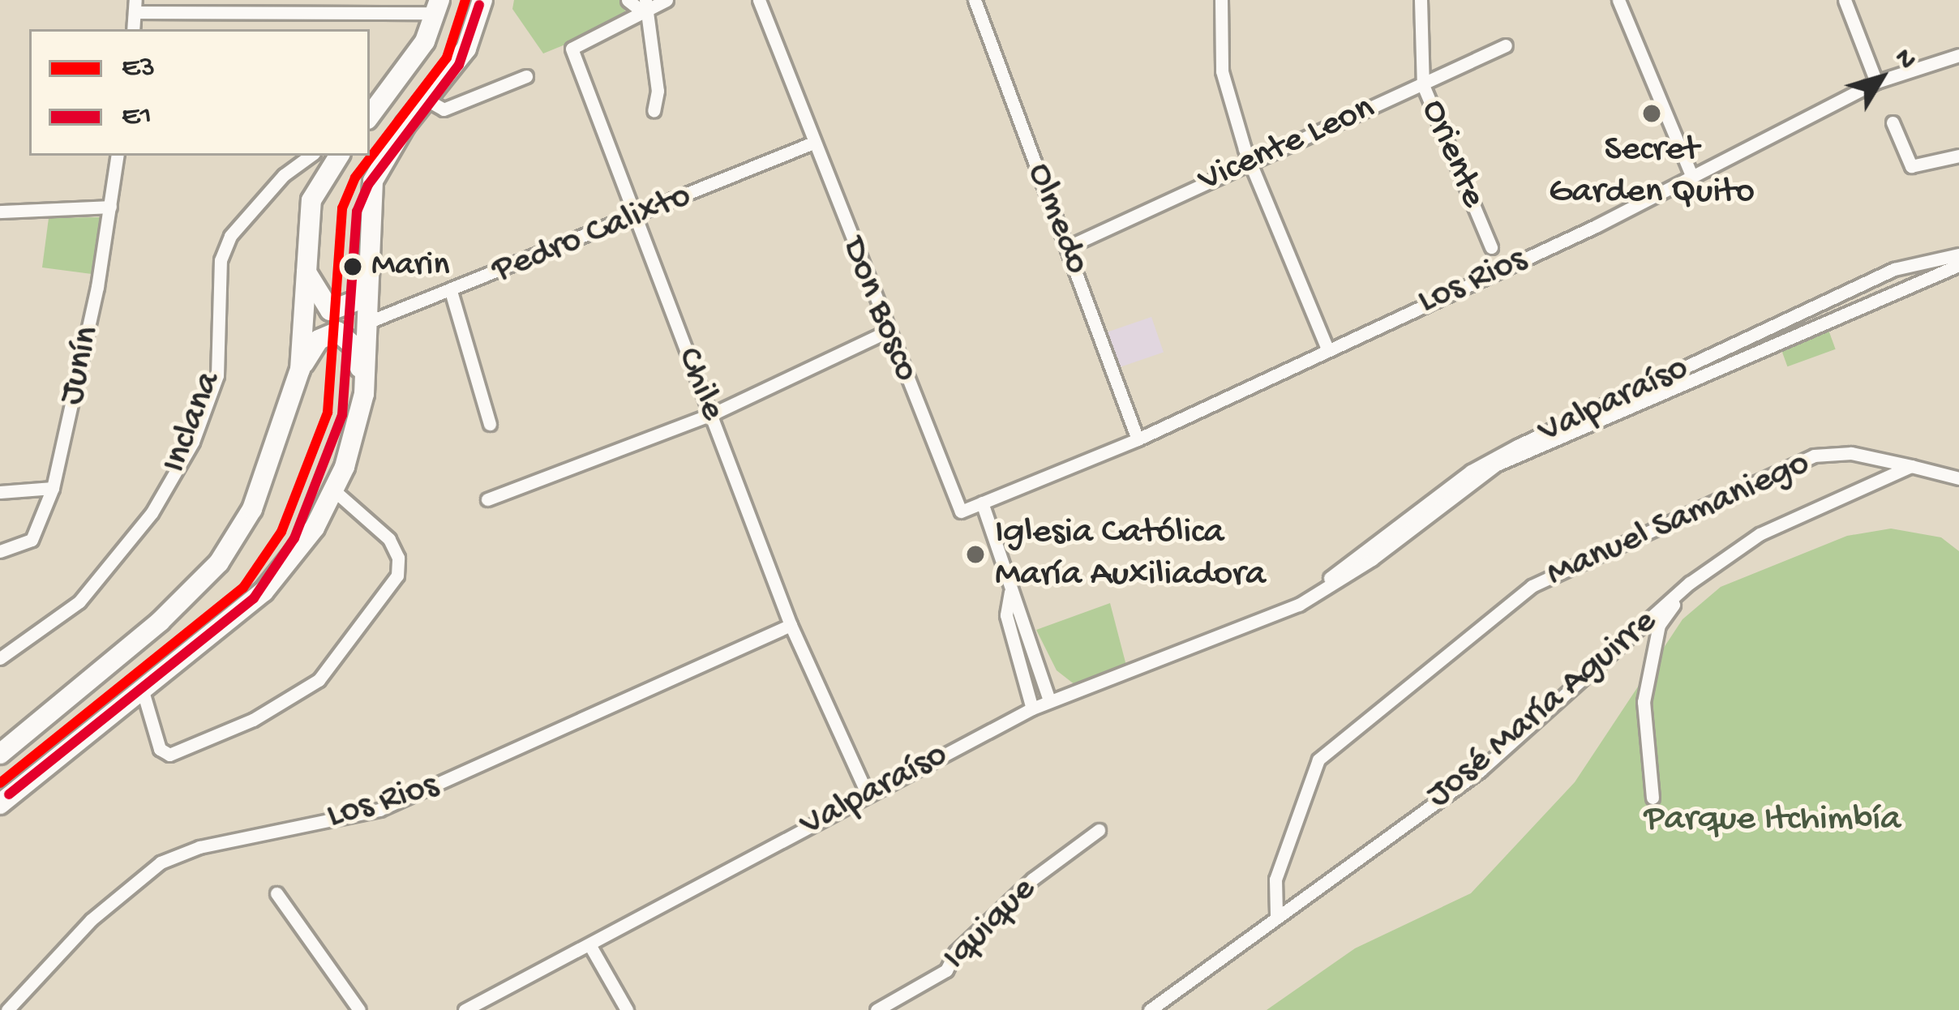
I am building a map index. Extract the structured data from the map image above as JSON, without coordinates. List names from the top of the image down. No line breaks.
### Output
{"streets":{"street":["Vicente Leon","Oriente","Olmedo","Pedro Calixto","Los Rios","Don Bosco","Junín","Chile","Valparaíso","Inclana","Manuel Samaniego","José María Aguirre","Iquique"]},"crossings":[["Vicente Leon","Oriente"],["Vicente Leon","Olmedo"],["Olmedo","Los Rios"],["Pedro Calixto","Don Bosco"],["Pedro Calixto","Chile"],["Los Rios","Don Bosco"],["Los Rios","Chile"],["Chile","Valparaíso"],["Manuel Samaniego","José María Aguirre"]],"parks":["Parque Itchimbía"],"places":["Secret Garden Quito","Marin","Iglesia Católica María Auxiliadora"],"lines":["transit line E3","transit line E1"],"legend":["E3","E1"],"north":"top right"}
